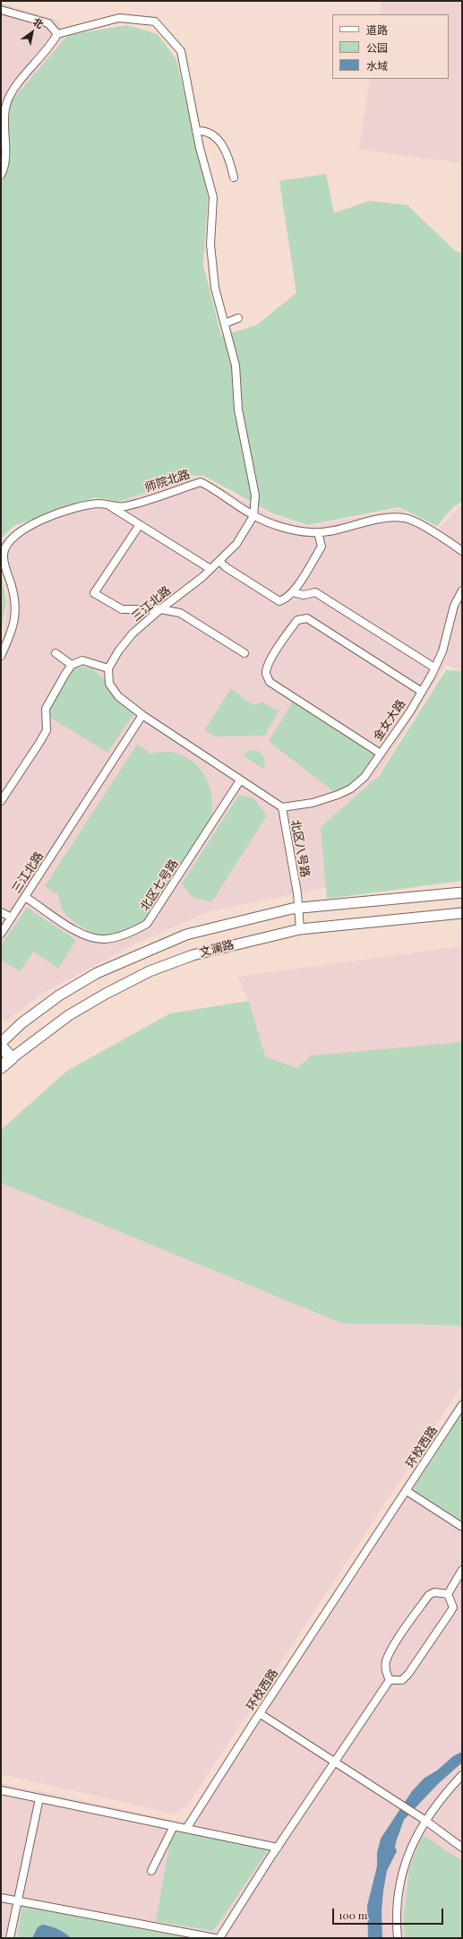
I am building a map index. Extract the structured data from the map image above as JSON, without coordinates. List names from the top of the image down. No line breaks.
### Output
{"streets":{"main road":["文澜路"],"street":["师院北路","三江北路","金女大路","北区八号路","北区七号路","环校西路"]},"crossings":[["师院北路","三江北路"],["三江北路","北区七号路"],["金女大路","北区八号路"],["北区八号路","文澜路"]],"legend":["道路","公园","水域"],"scale_bar":"100 m","north":"top right"}
